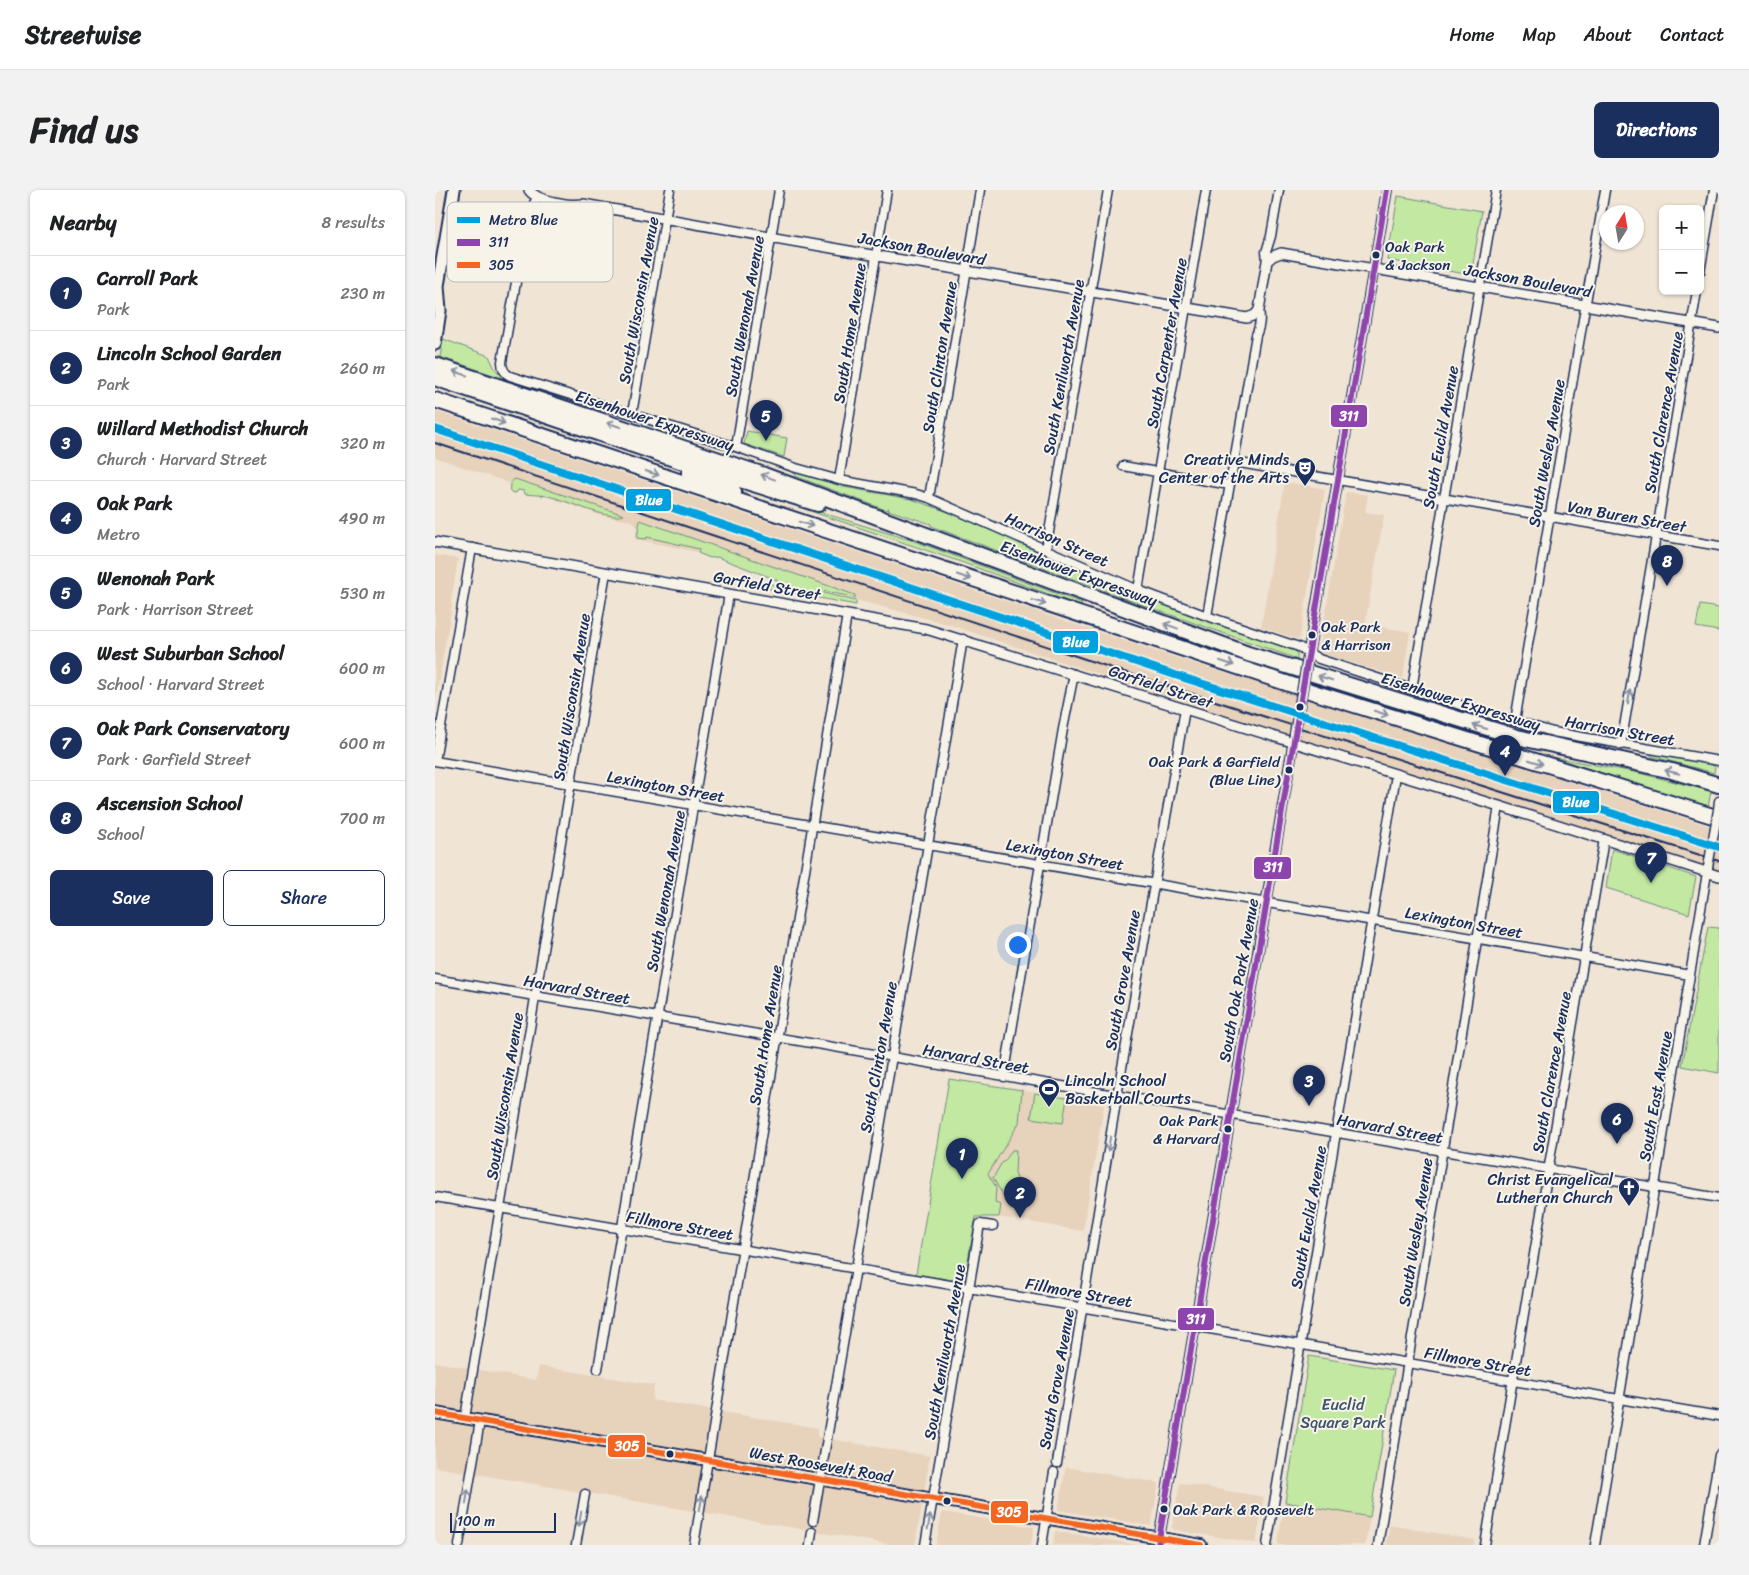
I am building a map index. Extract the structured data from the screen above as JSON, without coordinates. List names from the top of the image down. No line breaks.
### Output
{"streets":{"highway":["Eisenhower Expressway"],"main road":["West Roosevelt Road"],"street":["Jackson Boulevard","South Wisconsin Avenue","South Wenonah Avenue","South Home Avenue","South Carpenter Avenue","South Clinton Avenue","South Kenilworth Avenue","South Clarence Avenue","South Euclid Avenue","South Wesley Avenue","Van Buren Street","Harrison Street","Garfield Street","Lexington Street","South Grove Avenue","South Oak Park Avenue","Harvard Street","South East Avenue","Fillmore Street"]},"crossings":[["Jackson Boulevard","South Wisconsin Avenue"],["Jackson Boulevard","South Wenonah Avenue"],["Jackson Boulevard","South Home Avenue"],["Jackson Boulevard","South Carpenter Avenue"],["Jackson Boulevard","South Clinton Avenue"],["Jackson Boulevard","South Kenilworth Avenue"],["Jackson Boulevard","South Clarence Avenue"],["Jackson Boulevard","South Euclid Avenue"],["Jackson Boulevard","South Wesley Avenue"],["Jackson Boulevard","South Oak Park Avenue"],["South Wisconsin Avenue","Harrison Street"],["South Wisconsin Avenue","Garfield Street"],["South Wisconsin Avenue","Lexington Street"],["South Wisconsin Avenue","Harvard Street"],["South Wisconsin Avenue","Fillmore Street"],["South Wisconsin Avenue","West Roosevelt Road"],["South Wenonah Avenue","Harrison Street"],["South Wenonah Avenue","Garfield Street"],["South Wenonah Avenue","Lexington Street"],["South Wenonah Avenue","Harvard Street"],["South Wenonah Avenue","Fillmore Street"],["South Home Avenue","Harrison Street"],["South Home Avenue","Garfield Street"],["South Home Avenue","Lexington Street"],["South Home Avenue","Harvard Street"],["South Home Avenue","Fillmore Street"],["South Home Avenue","West Roosevelt Road"],["South Carpenter Avenue","Harrison Street"],["South Clinton Avenue","Harrison Street"],["South Clinton Avenue","Garfield Street"],["South Clinton Avenue","Lexington Street"],["South Clinton Avenue","Harvard Street"],["South Clinton Avenue","Fillmore Street"],["South Clinton Avenue","West Roosevelt Road"],["South Kenilworth Avenue","Harrison Street"],["South Kenilworth Avenue","Fillmore Street"],["South Kenilworth Avenue","West Roosevelt Road"],["South Clarence Avenue","Van Buren Street"],["South Clarence Avenue","Harrison Street"],["South Clarence Avenue","Garfield Street"],["South Clarence Avenue","Lexington Street"],["South Clarence Avenue","Harvard Street"],["South Clarence Avenue","Fillmore Street"],["South Euclid Avenue","Van Buren Street"],["South Euclid Avenue","Harrison Street"],["South Euclid Avenue","Garfield Street"],["South Euclid Avenue","Lexington Street"],["South Euclid Avenue","Harvard Street"],["South Euclid Avenue","Fillmore Street"],["South Wesley Avenue","Van Buren Street"],["South Wesley Avenue","Harrison Street"],["South Wesley Avenue","Garfield Street"],["South Wesley Avenue","Lexington Street"],["South Wesley Avenue","Harvard Street"],["South Wesley Avenue","Fillmore Street"],["Van Buren Street","South Oak Park Avenue"],["Harrison Street","South Oak Park Avenue"],["Garfield Street","South Grove Avenue"],["Garfield Street","South Oak Park Avenue"],["Garfield Street","South East Avenue"],["Lexington Street","South Grove Avenue"],["Lexington Street","South Oak Park Avenue"],["Lexington Street","South East Avenue"],["South Grove Avenue","Harvard Street"],["South Grove Avenue","Fillmore Street"],["South Oak Park Avenue","Harvard Street"],["South Oak Park Avenue","Fillmore Street"],["South Oak Park Avenue","West Roosevelt Road"],["Harvard Street","South East Avenue"],["South East Avenue","Fillmore Street"]],"parks":["Euclid Square Park"],"places":{"other":["Oak Park & Jackson","Oak Park & Harrison","Oak Park & Garfield (Blue Line)","Oak Park & Harvard","Oak Park & Roosevelt"],"theatre":["Creative Minds Center of the Arts"],"sports":["Lincoln School Basketball Courts"],"church":["Christ Evangelical Lutheran Church"]},"lines":["transit line 311","metro line Blue","transit line 305"],"legend":["Metro Blue","311","305"],"scale_bar":"100 m","north":"top","page":{"header":"Streetwise","nav":["Home","Map","About","Contact"],"title":"Find us","buttons":["Directions",["Save","Share"]],"heading":["Nearby","8 results"],"map_buttons":["+","−"],"list":[{"mark":"1","name":"Carroll Park","note":"Park","value":"230 m"},{"mark":"2","name":"Lincoln School Garden","note":"Park","value":"260 m"},{"mark":"3","name":"Willard Methodist Church","note":"Church · Harvard Street","value":"320 m"},{"mark":"4","name":"Oak Park","note":"Metro","value":"490 m"},{"mark":"5","name":"Wenonah Park","note":"Park · Harrison Street","value":"530 m"},{"mark":"6","name":"West Suburban School","note":"School · Harvard Street","value":"600 m"},{"mark":"7","name":"Oak Park Conservatory","note":"Park · Garfield Street","value":"600 m"},{"mark":"8","name":"Ascension School","note":"School","value":"700 m"}],"pins":["5","8","4","7","3","6","1","2"],"scale":"100 m"}}
